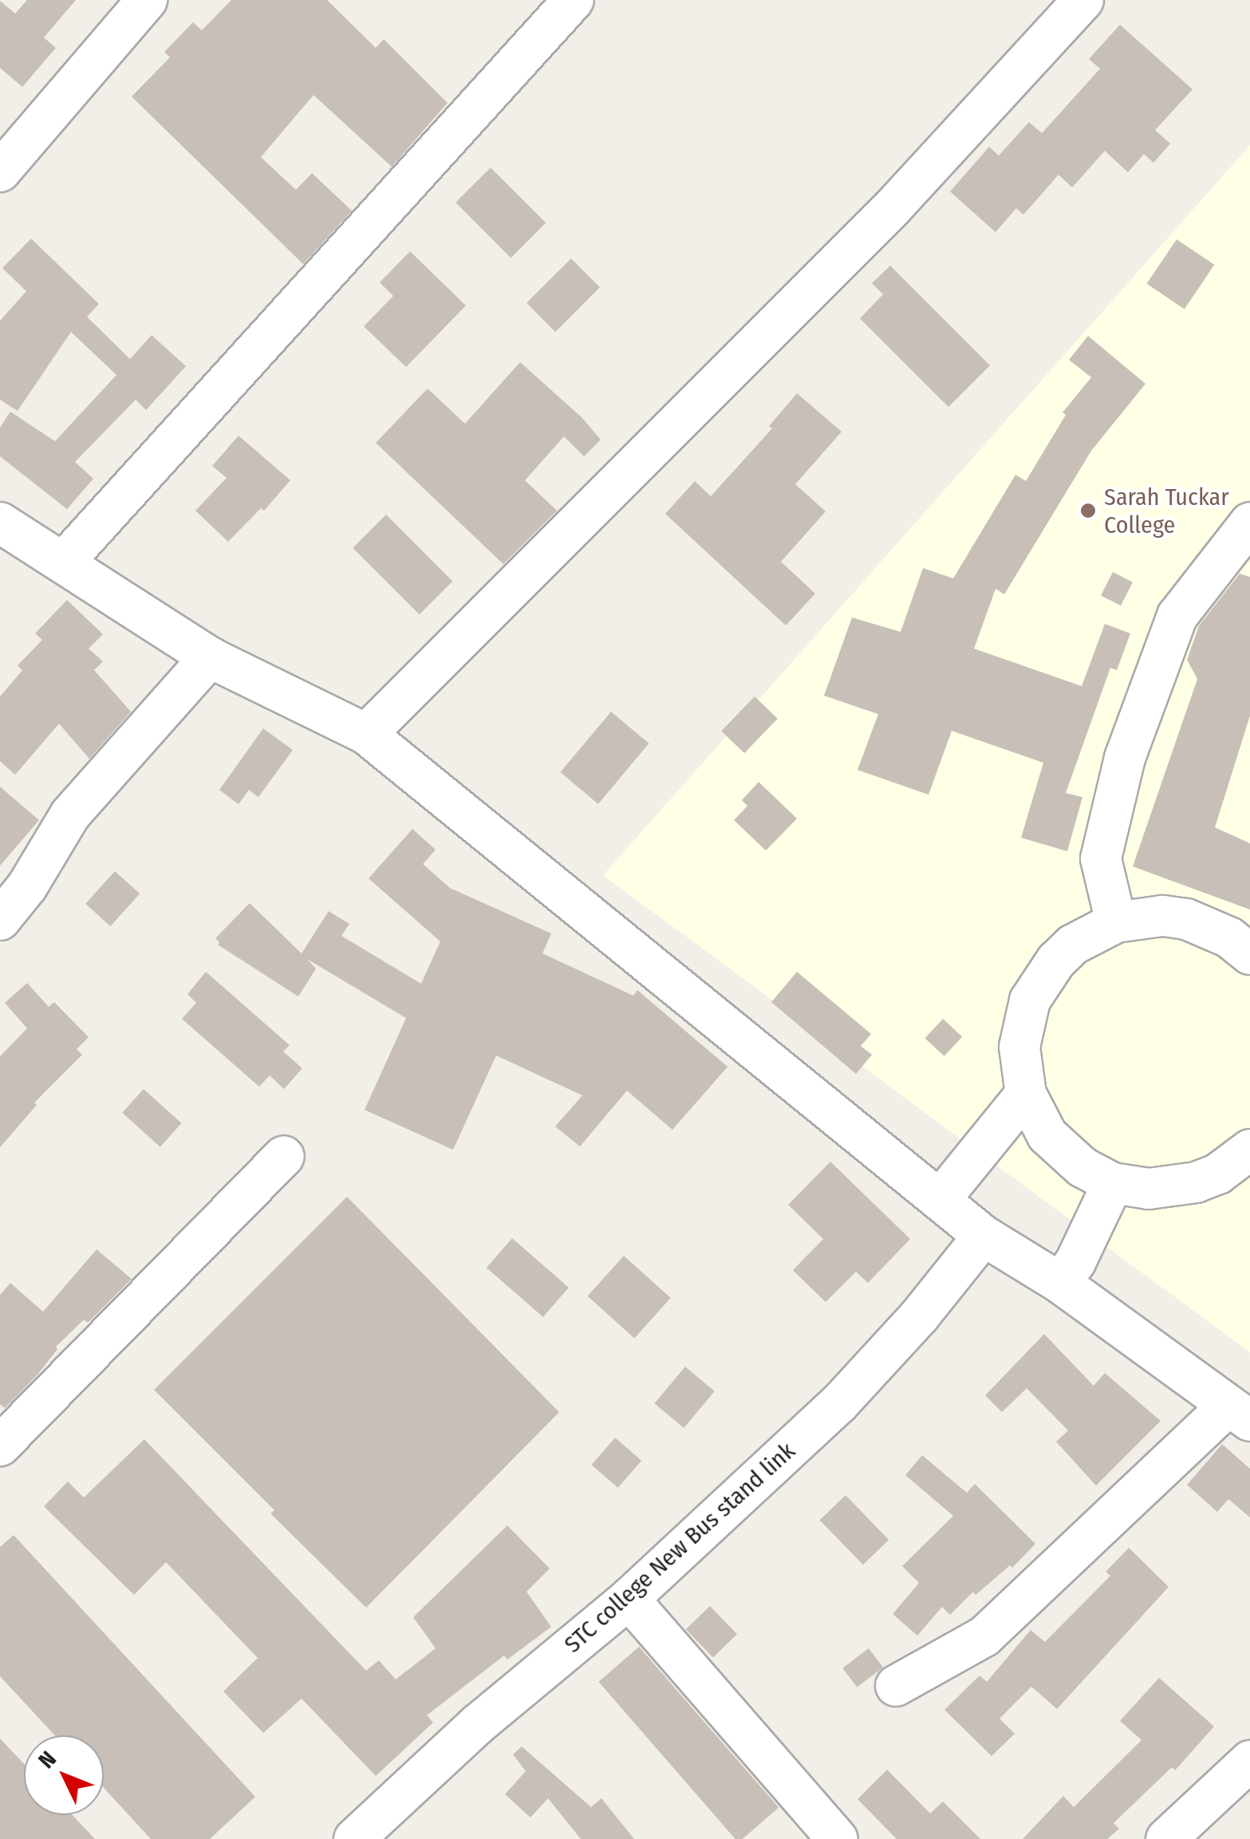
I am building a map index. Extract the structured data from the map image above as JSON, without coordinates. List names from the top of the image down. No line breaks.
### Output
{"streets":{"street":["STC college New Bus stand link"]},"places":["Sarah Tuckar College"],"north":"top left"}
